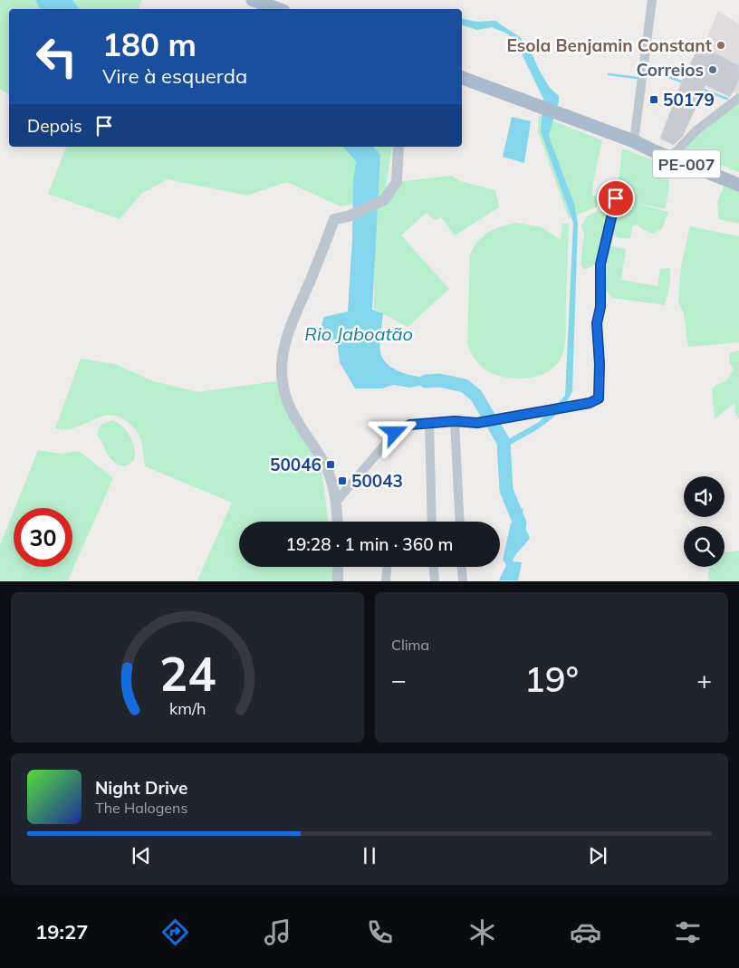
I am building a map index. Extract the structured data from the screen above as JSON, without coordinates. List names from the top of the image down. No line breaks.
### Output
{"streets":{"main road":["PE-007"]},"water":["Rio Jaboatão"],"places":{"other":["Esola Benjamin Constant","Correios"],"transit":["50179","50046","50043"]},"page":{"turn":["180 m","Vire à esquerda"],"then":"Depois","limit":"30","trip":"19:28 · 1 min · 360 m","tile":"Clima","heat":["−","19°","+"],"song":["Night Drive","The Halogens"],"tabs":"19:27","gauge":["24","km/h"]}}
